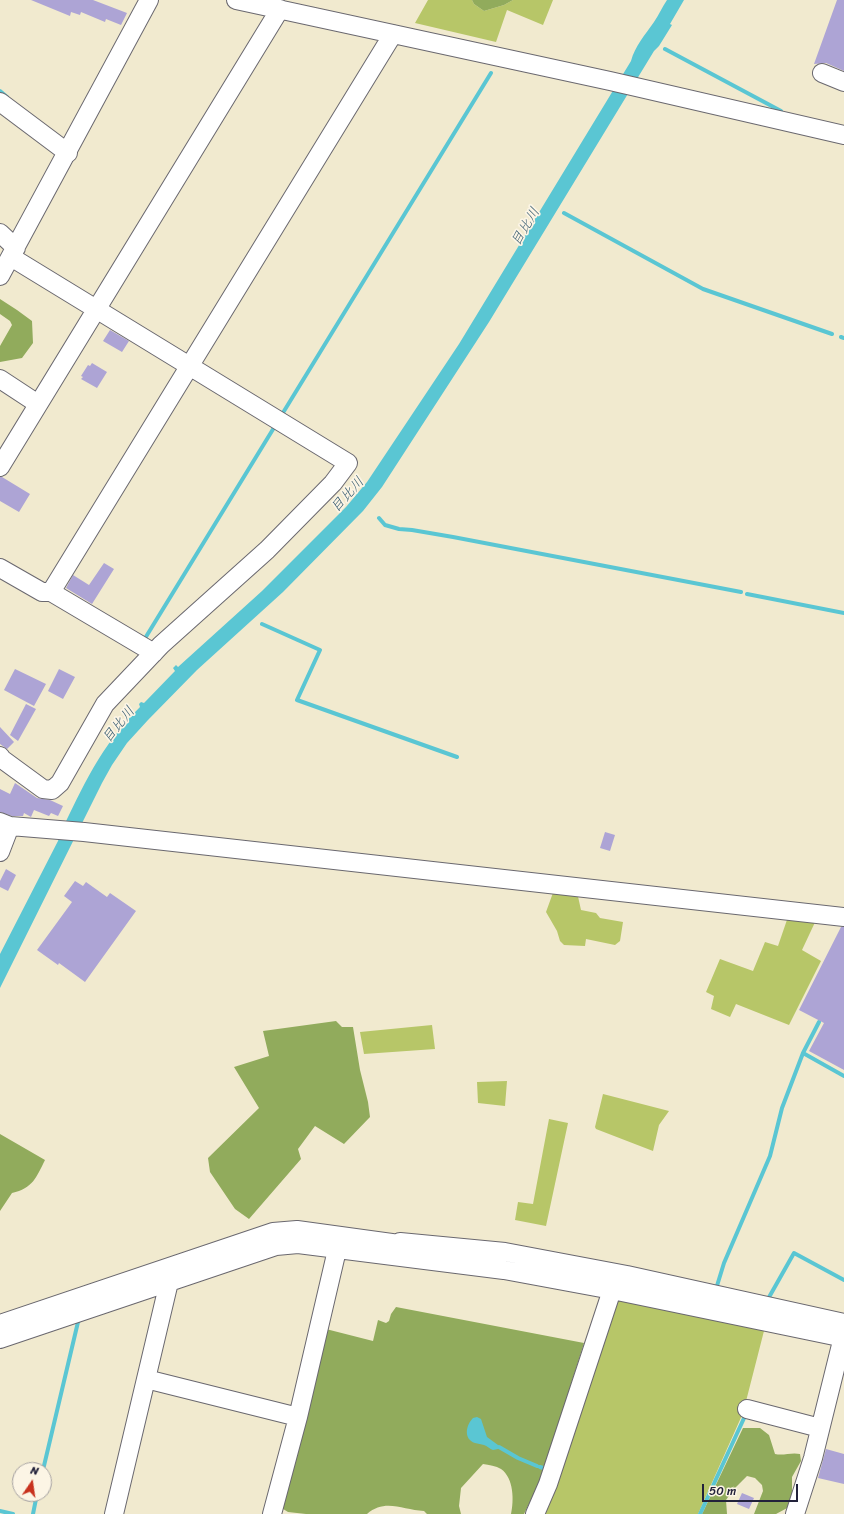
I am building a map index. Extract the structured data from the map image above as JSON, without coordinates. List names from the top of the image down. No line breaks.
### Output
{"water":["目比川"],"scale_bar":"50 m","north":"top"}
